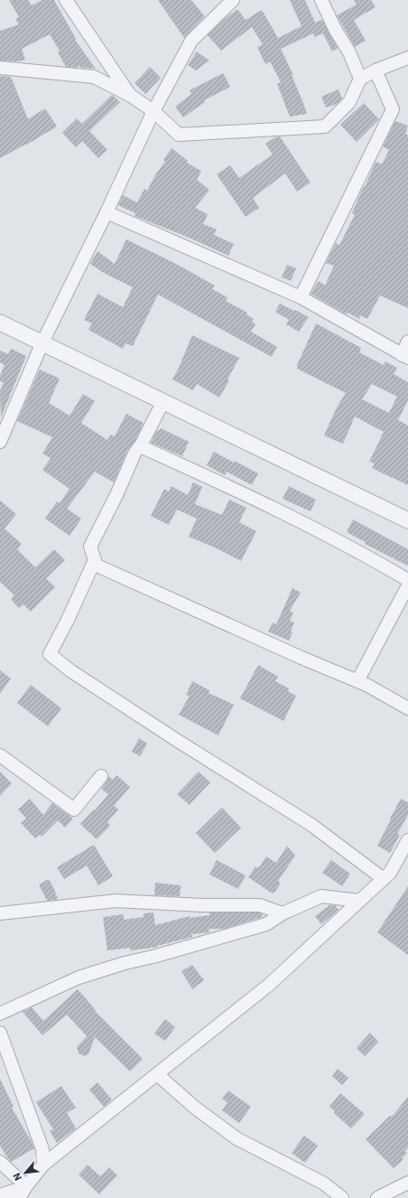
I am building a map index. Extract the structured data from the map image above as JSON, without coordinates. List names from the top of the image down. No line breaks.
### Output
{"north":"bottom left"}
